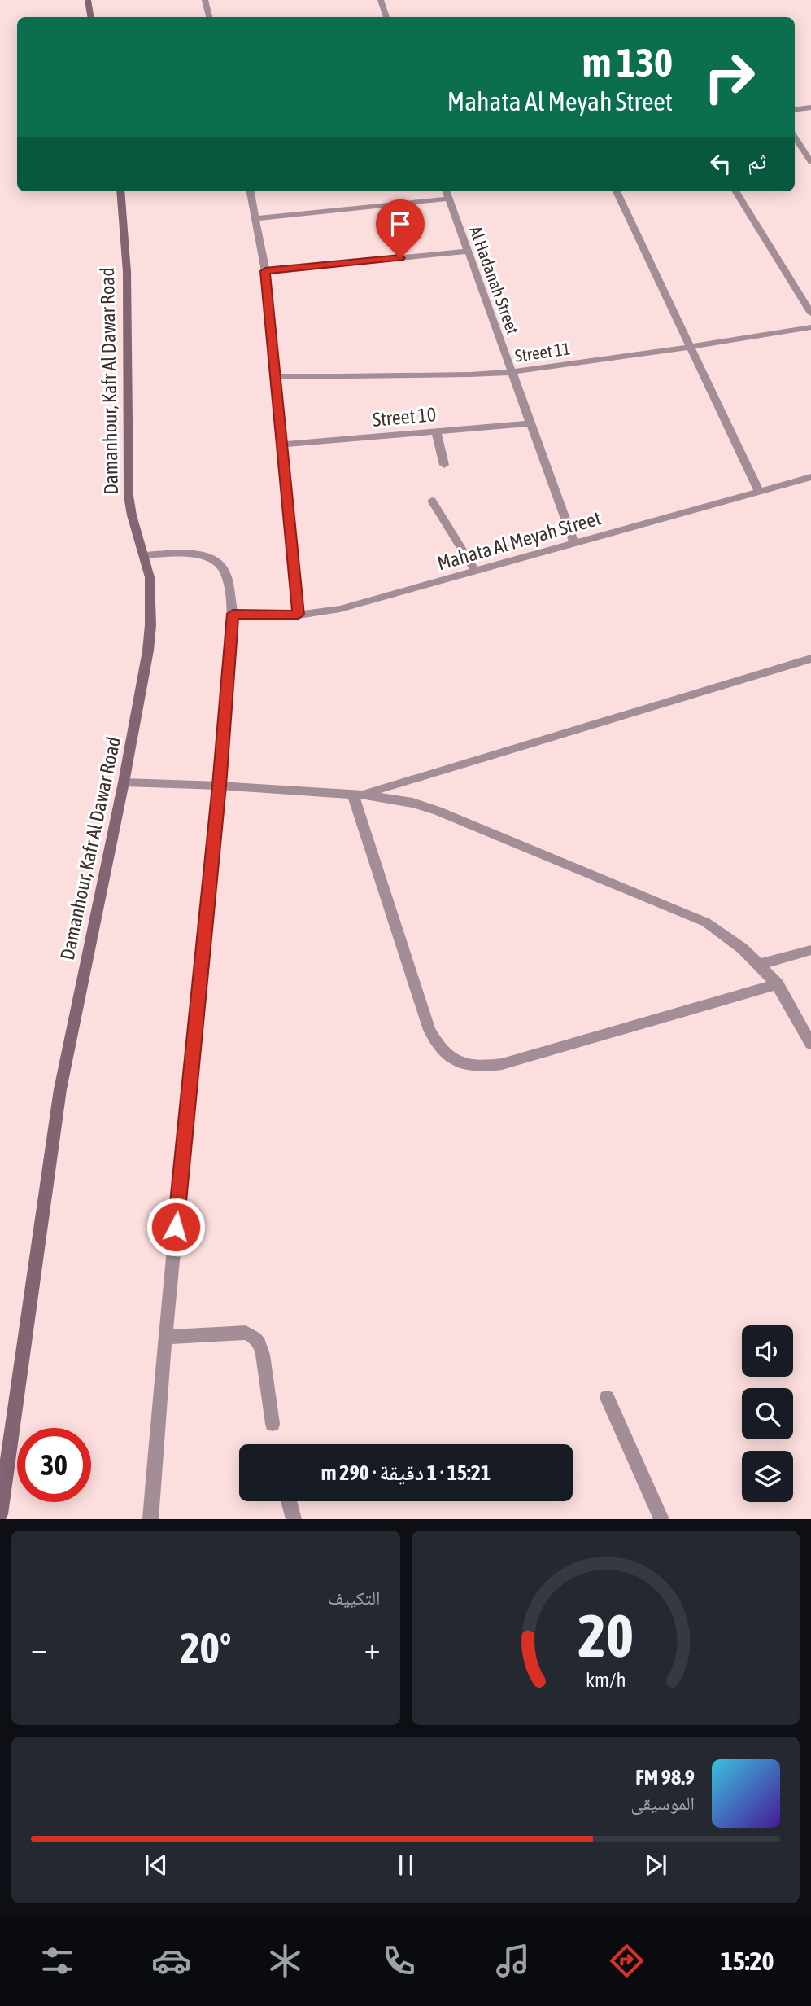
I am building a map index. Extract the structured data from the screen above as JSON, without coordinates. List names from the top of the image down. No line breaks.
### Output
{"streets":{"main road":["Damanhour, Kafr Al Dawar Road"],"street":["Al Hadanah Street","Street 11","Street 10","Mahata Al Meyah Street"]},"crossings":[["Al Hadanah Street","Street 11"],["Al Hadanah Street","Street 10"],["Al Hadanah Street","Mahata Al Meyah Street"]],"page":{"turn":["130 m","Mahata Al Meyah Street"],"then":"ثم","limit":"30","trip":"15:21 · 1 دقيقة · 290 m","tile":"التكييف","heat":["−","20°","+"],"song":["98.9 FM","الموسيقى"],"tabs":"15:20","gauge":["20","km/h"]}}
